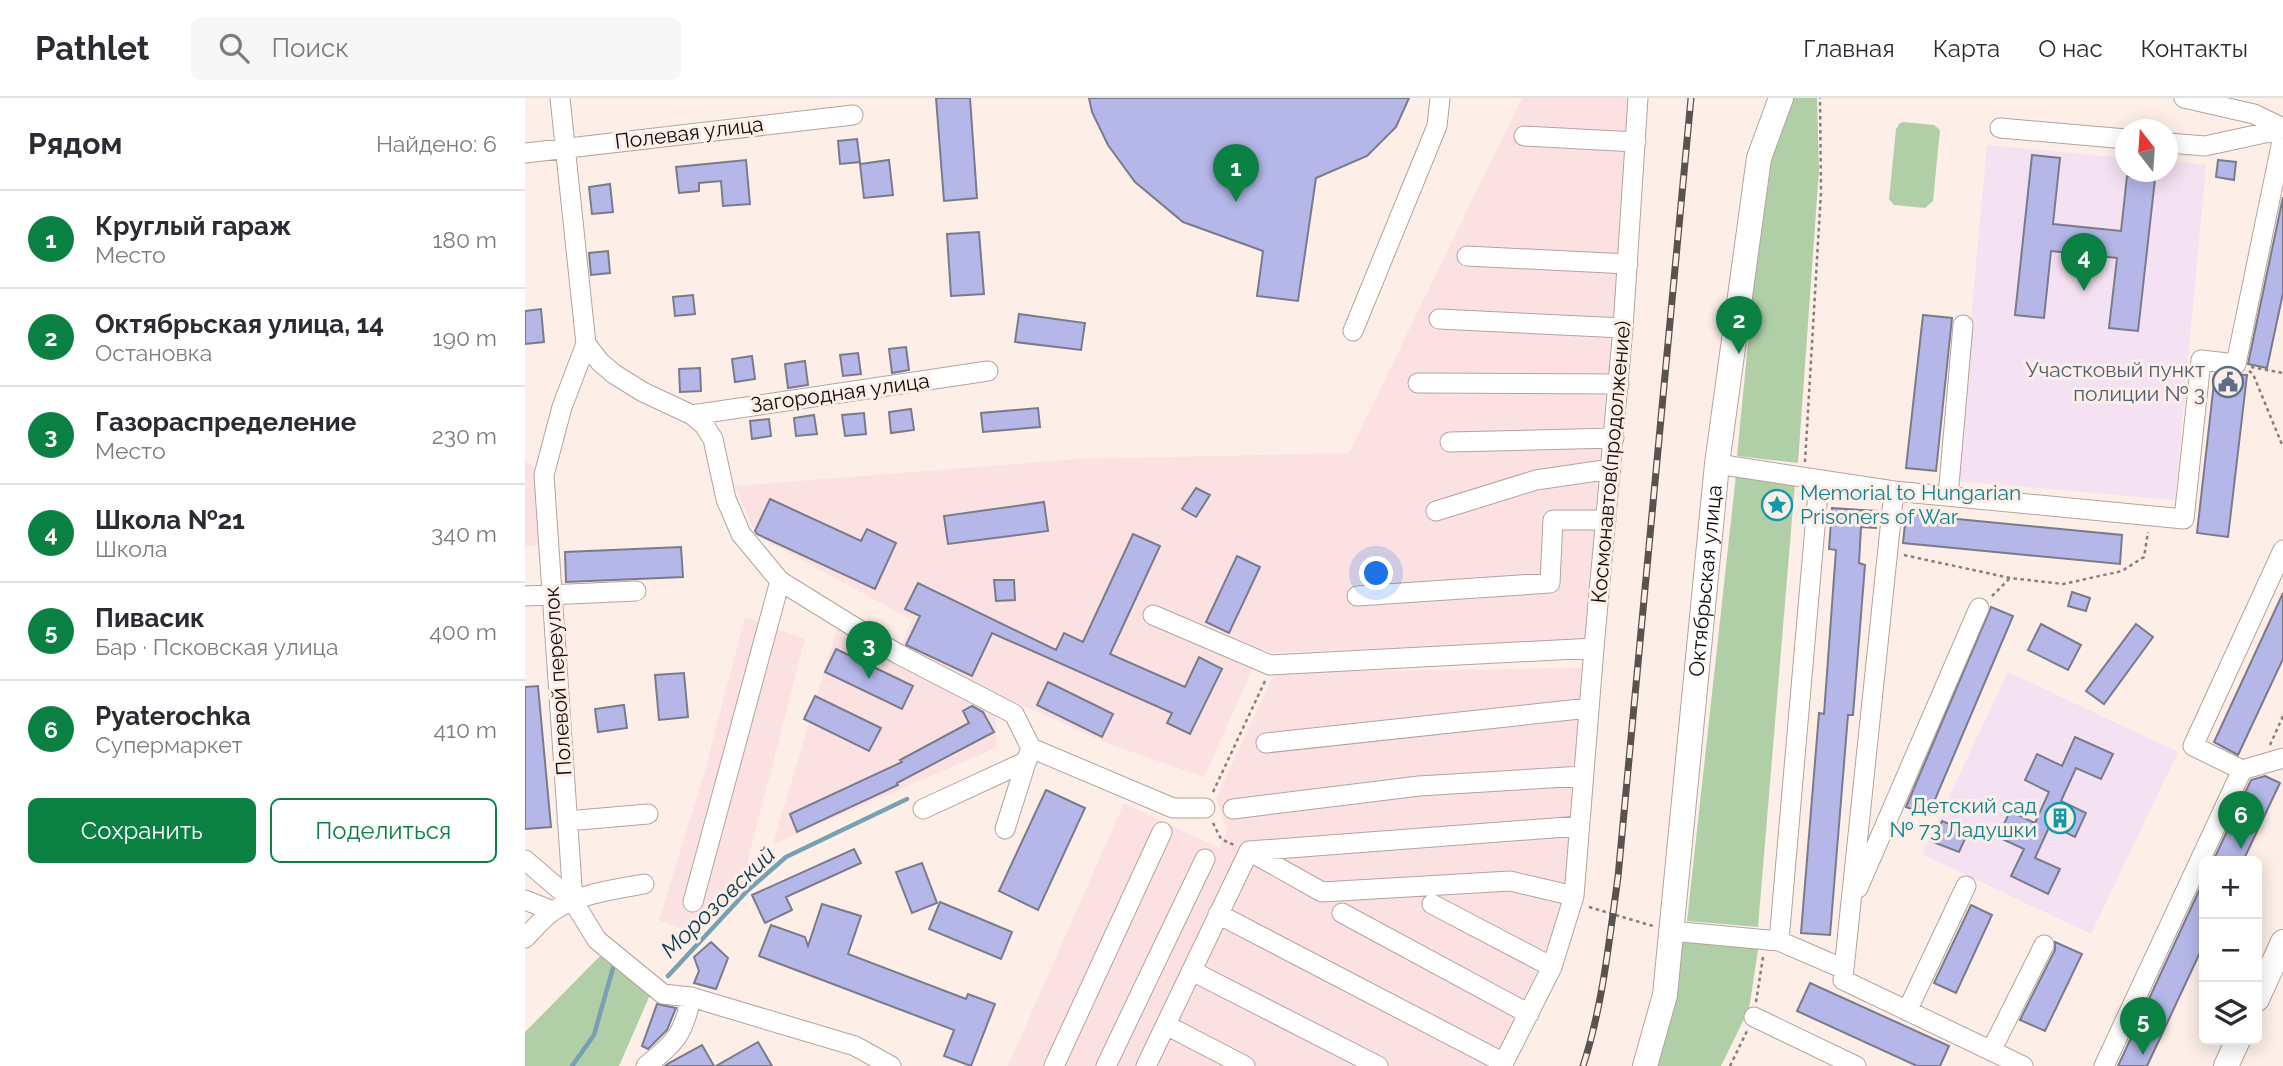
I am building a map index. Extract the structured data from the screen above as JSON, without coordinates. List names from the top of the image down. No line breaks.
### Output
{"streets":{"main road":["Октябрьская улица"],"street":["Полевая улица","Загородная улица","Космонавтов(продолжение)","Полевой переулок"]},"crossings":[["Полевая улица","Полевой переулок"]],"water":["Морозовский"],"places":{"public building":["Участковый пункт полиции № 3"],"place":["Memorial to Hungarian Prisoners of War"],"building":["Детский сад № 73 Ладушки"]},"north":"top","page":{"header":"Pathlet","search":"Поиск","nav":["Главная","Карта","О нас","Контакты"],"heading":["Рядом","Найдено: 6"],"pins":["1","4","2","3","6","5"],"list":[{"mark":"1","name":"Круглый гараж","note":"Место","value":"180 m"},{"mark":"2","name":"Октябрьская улица, 14","note":"Остановка","value":"190 m"},{"mark":"3","name":"Газораспределение","note":"Место","value":"230 m"},{"mark":"4","name":"Школа №21","note":"Школа","value":"340 m"},{"mark":"5","name":"Пивасик","note":"Бар · Псковская улица","value":"400 m"},{"mark":"6","name":"Pyaterochka","note":"Супермаркет","value":"410 m"}],"buttons":["Сохранить","Поделиться"],"map_buttons":["+","−"]}}
